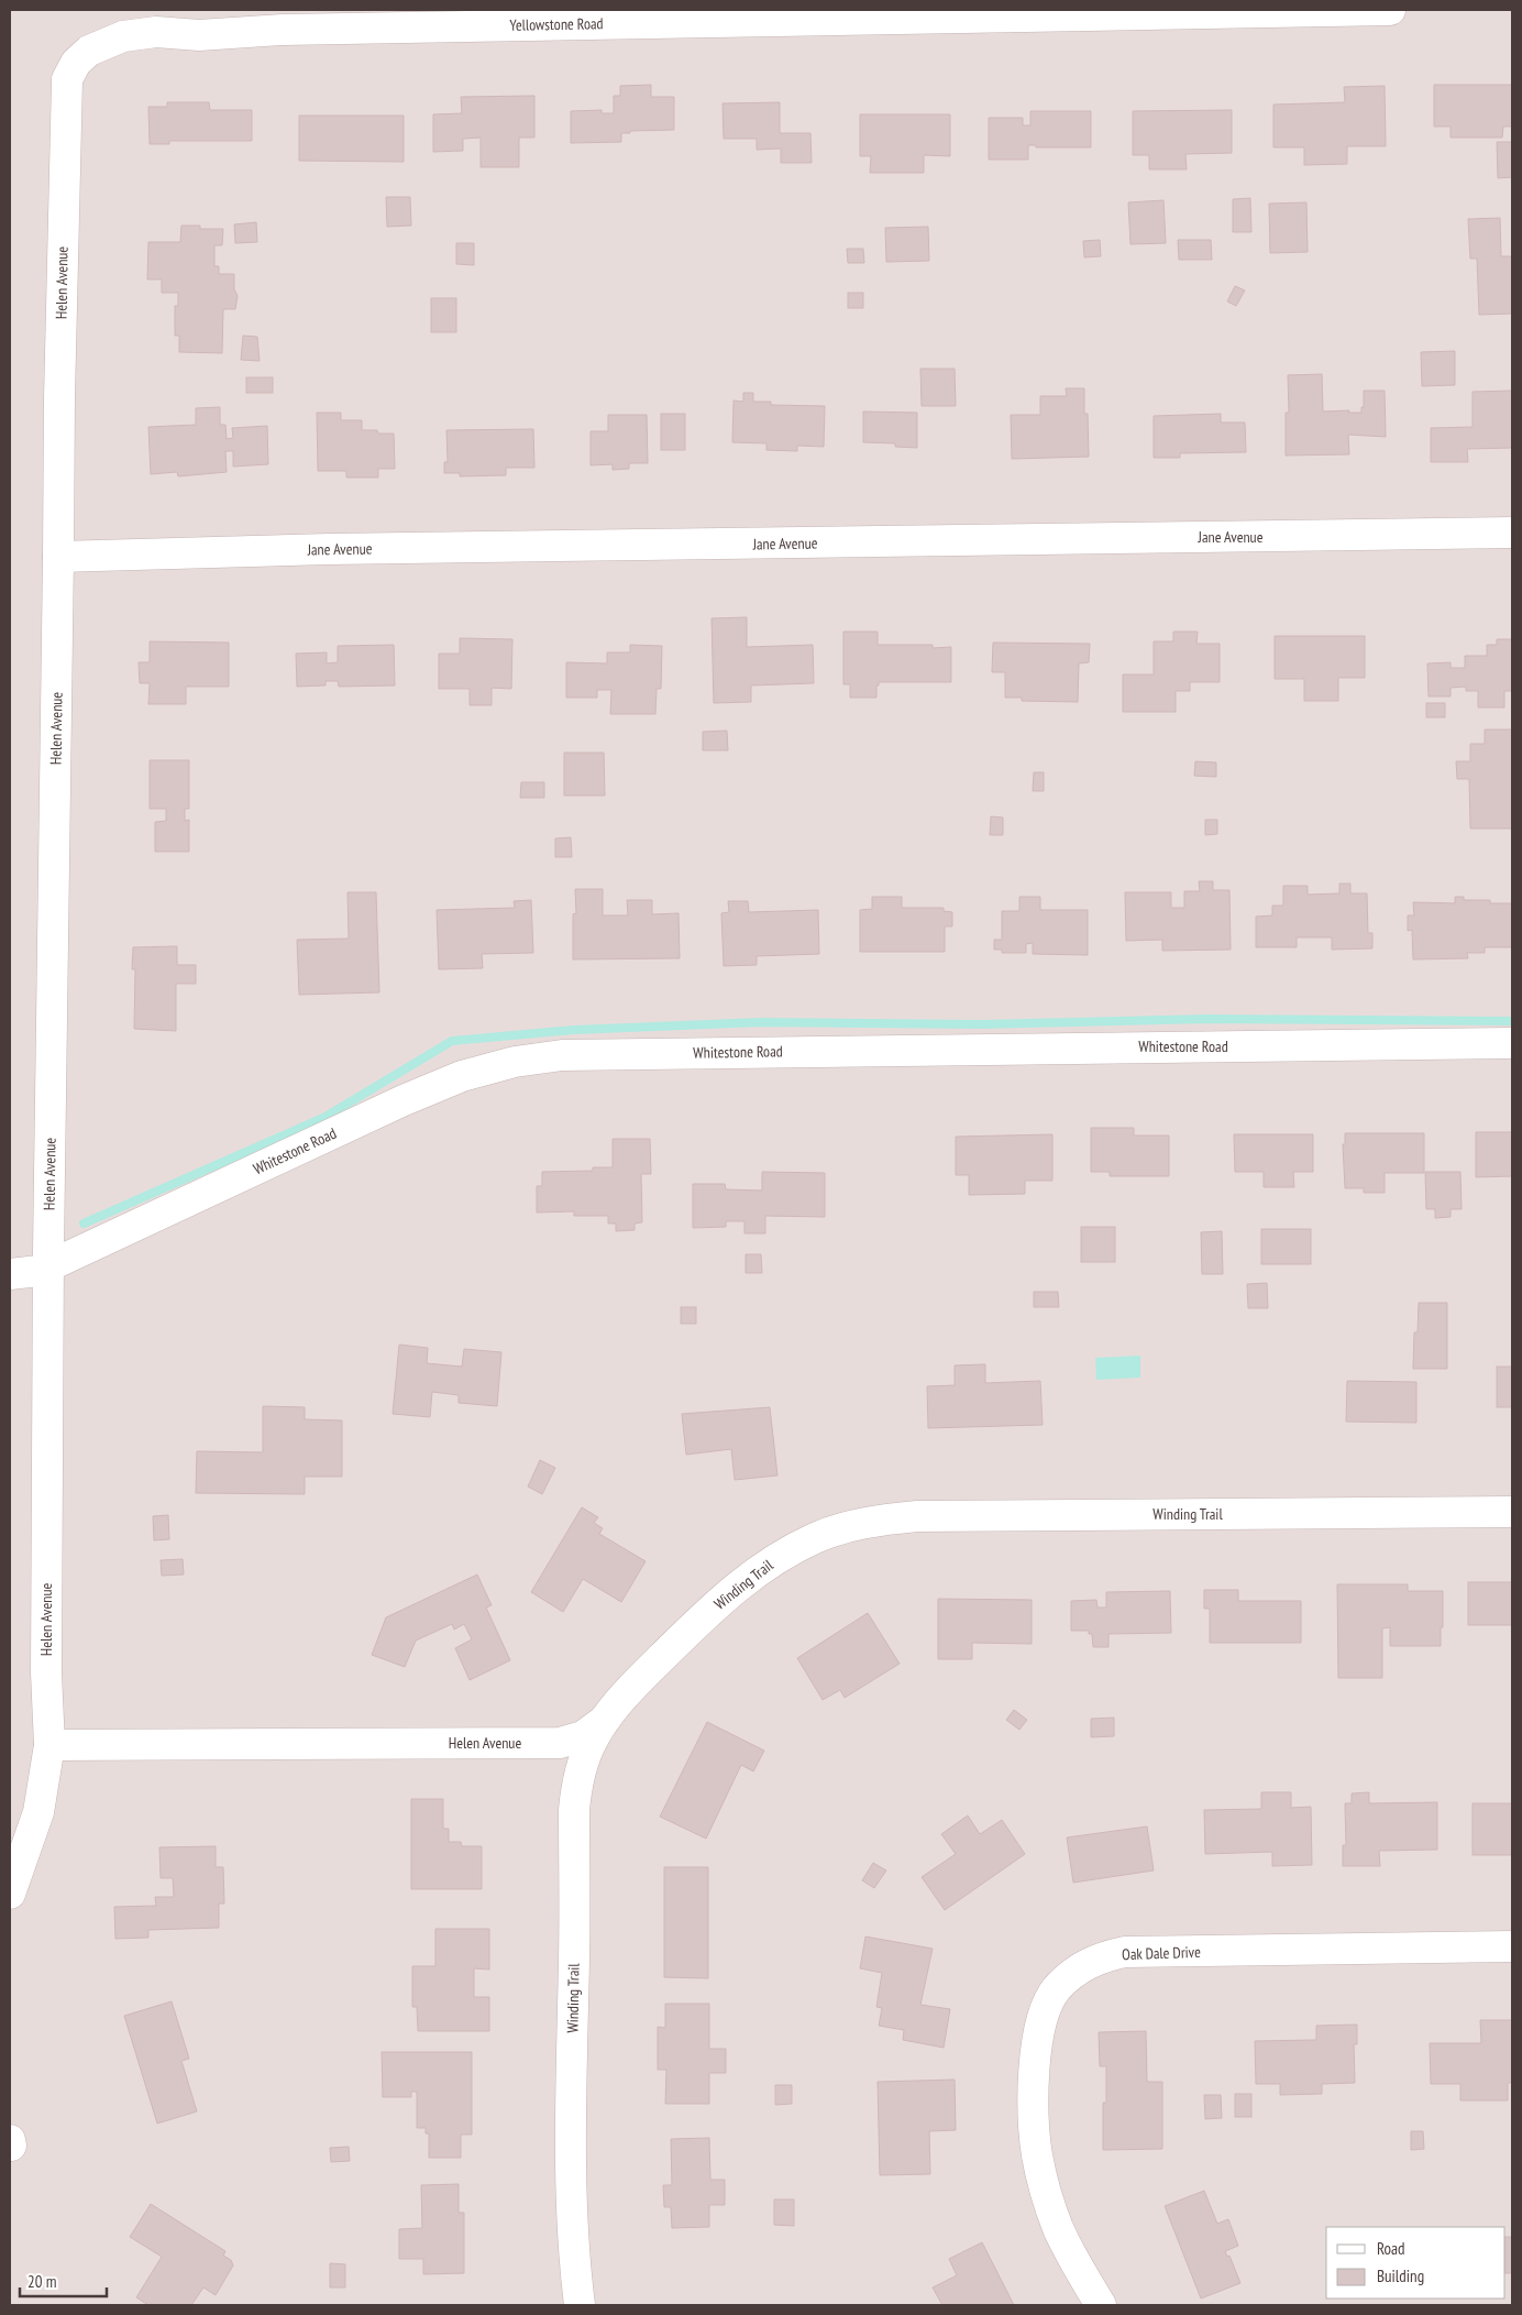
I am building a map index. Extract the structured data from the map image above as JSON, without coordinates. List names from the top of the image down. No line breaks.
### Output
{"streets":{"street":["Yellowstone Road","Helen Avenue","Jane Avenue","Whitestone Road","Winding Trail","Oak Dale Drive"]},"crossings":[["Yellowstone Road","Helen Avenue"],["Helen Avenue","Jane Avenue"],["Helen Avenue","Whitestone Road"],["Helen Avenue","Winding Trail"]],"legend":["Road","Building"],"scale_bar":"20 m"}
